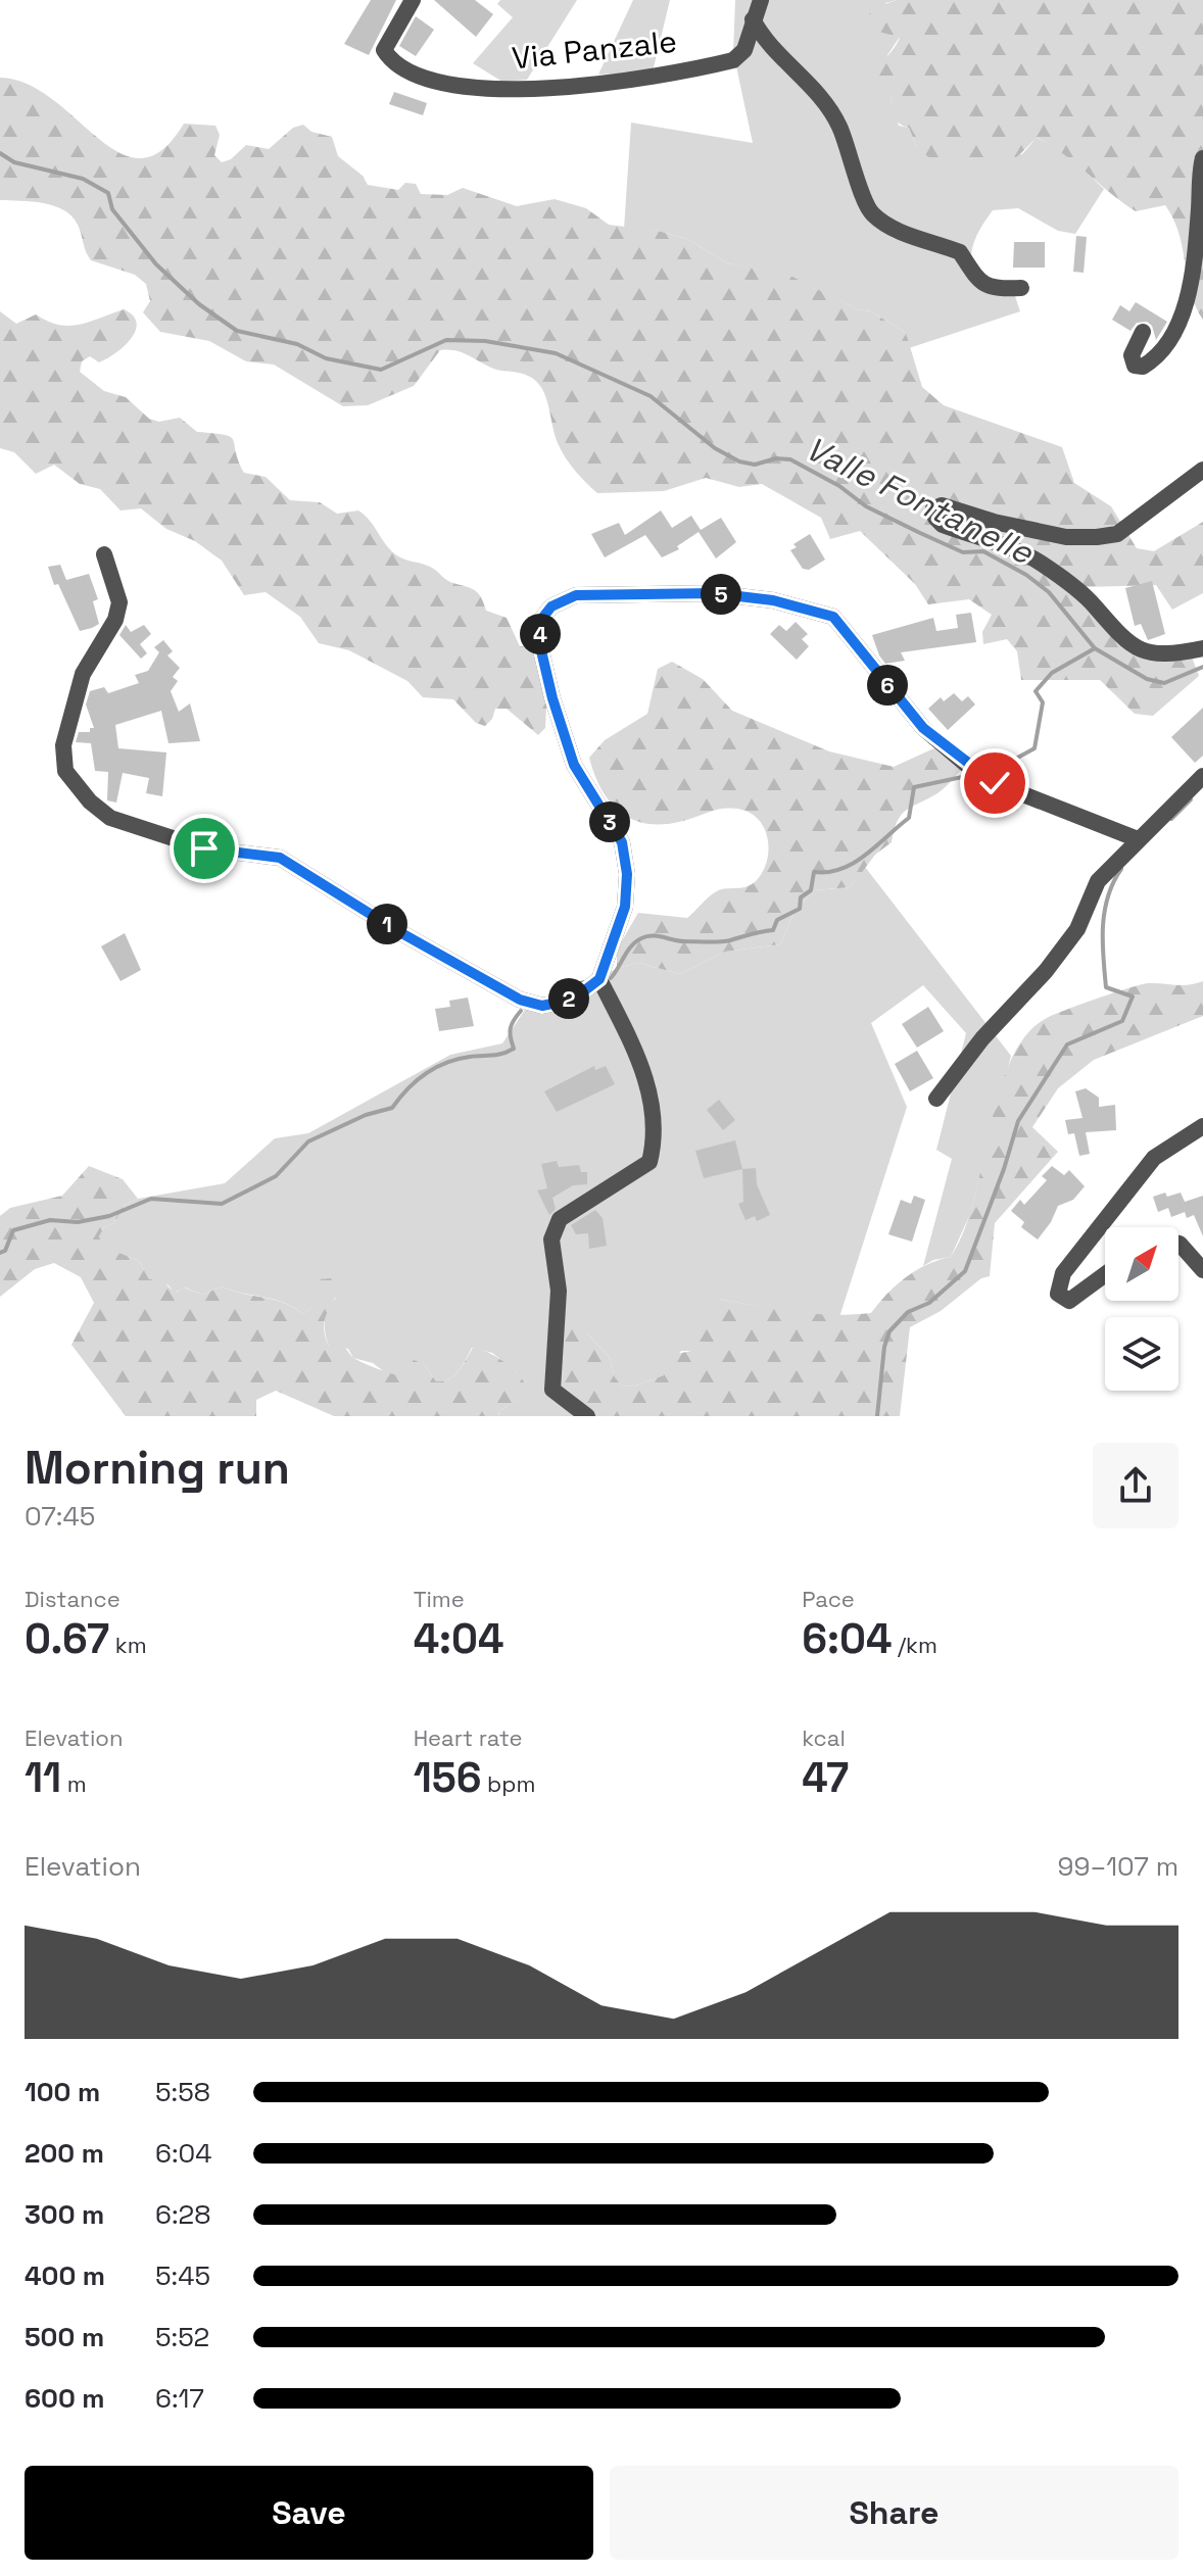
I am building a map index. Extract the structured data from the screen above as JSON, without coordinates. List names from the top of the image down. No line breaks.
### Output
{"streets":{"street":["Via Panzale"]},"water":["Valle Fontanelle"],"north":"top right","page":{"pins":["5","4","6","3","1","2"],"heading":["Morning run","07:45"],"stats":[["Distance","0.67 km"],["Time","4:04"],["Pace","6:04 /km"],["Elevation","11 m"],["Heart rate","156 bpm"],["kcal","47"]],"chart":["Elevation","99–107 m"],"list":[{"name":"100 m","note":"5:58"},{"name":"200 m","note":"6:04"},{"name":"300 m","note":"6:28"},{"name":"400 m","note":"5:45"},{"name":"500 m","note":"5:52"},{"name":"600 m","note":"6:17"}],"buttons":["Save","Share"]}}
